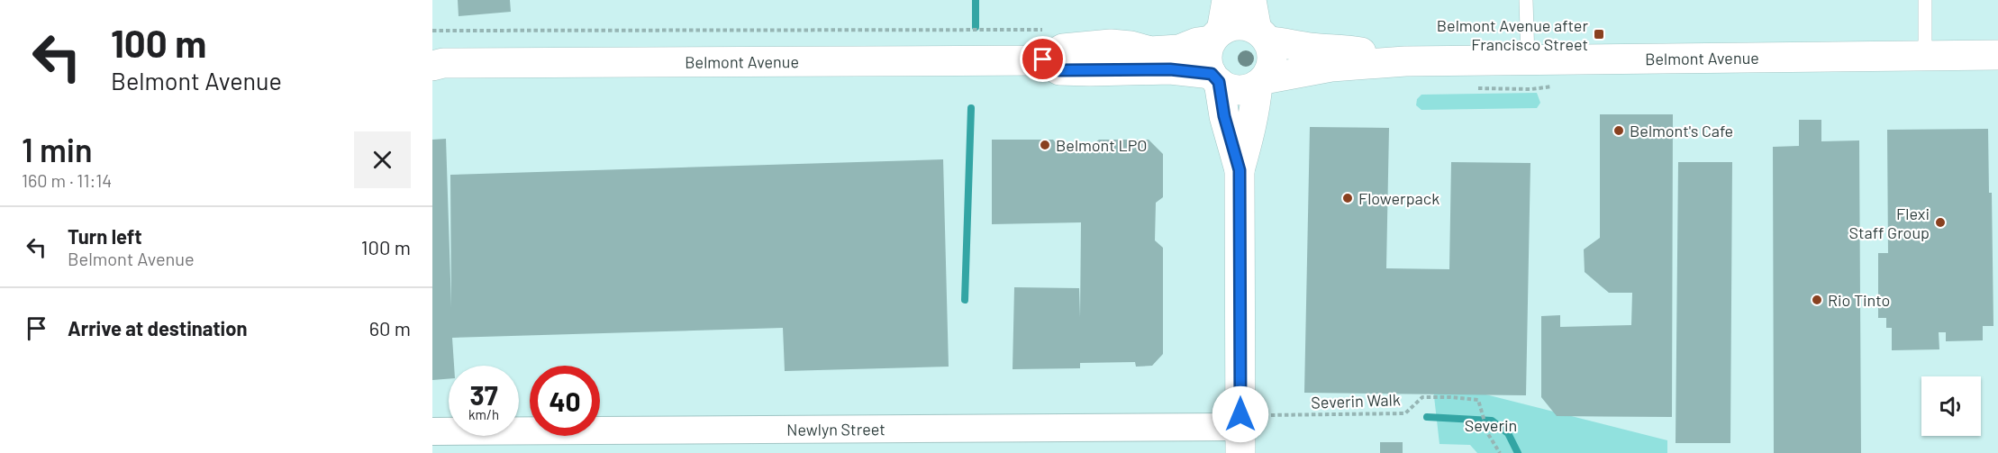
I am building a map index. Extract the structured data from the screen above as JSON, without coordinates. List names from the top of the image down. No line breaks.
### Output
{"streets":{"main road":["Belmont Avenue"],"street":["Newlyn Street"],"path":["Severin Walk"]},"crossings":[["Severin Walk","Newlyn Street"]],"parks":["Severin"],"places":{"transit":["Belmont Avenue after Francisco Street"],"other":["Belmont's Cafe","Belmont LPO","Flowerpack","Flexi Staff Group","Rio Tinto"]},"page":{"turn":["100 m","Belmont Avenue"],"heading":["1 min","160 m · 11:14"],"list":[{"name":"Turn left","note":"Belmont Avenue","value":"100 m"},{"name":"Arrive at destination","value":"60 m"}],"speed":"37 km/h","limit":"40"}}
